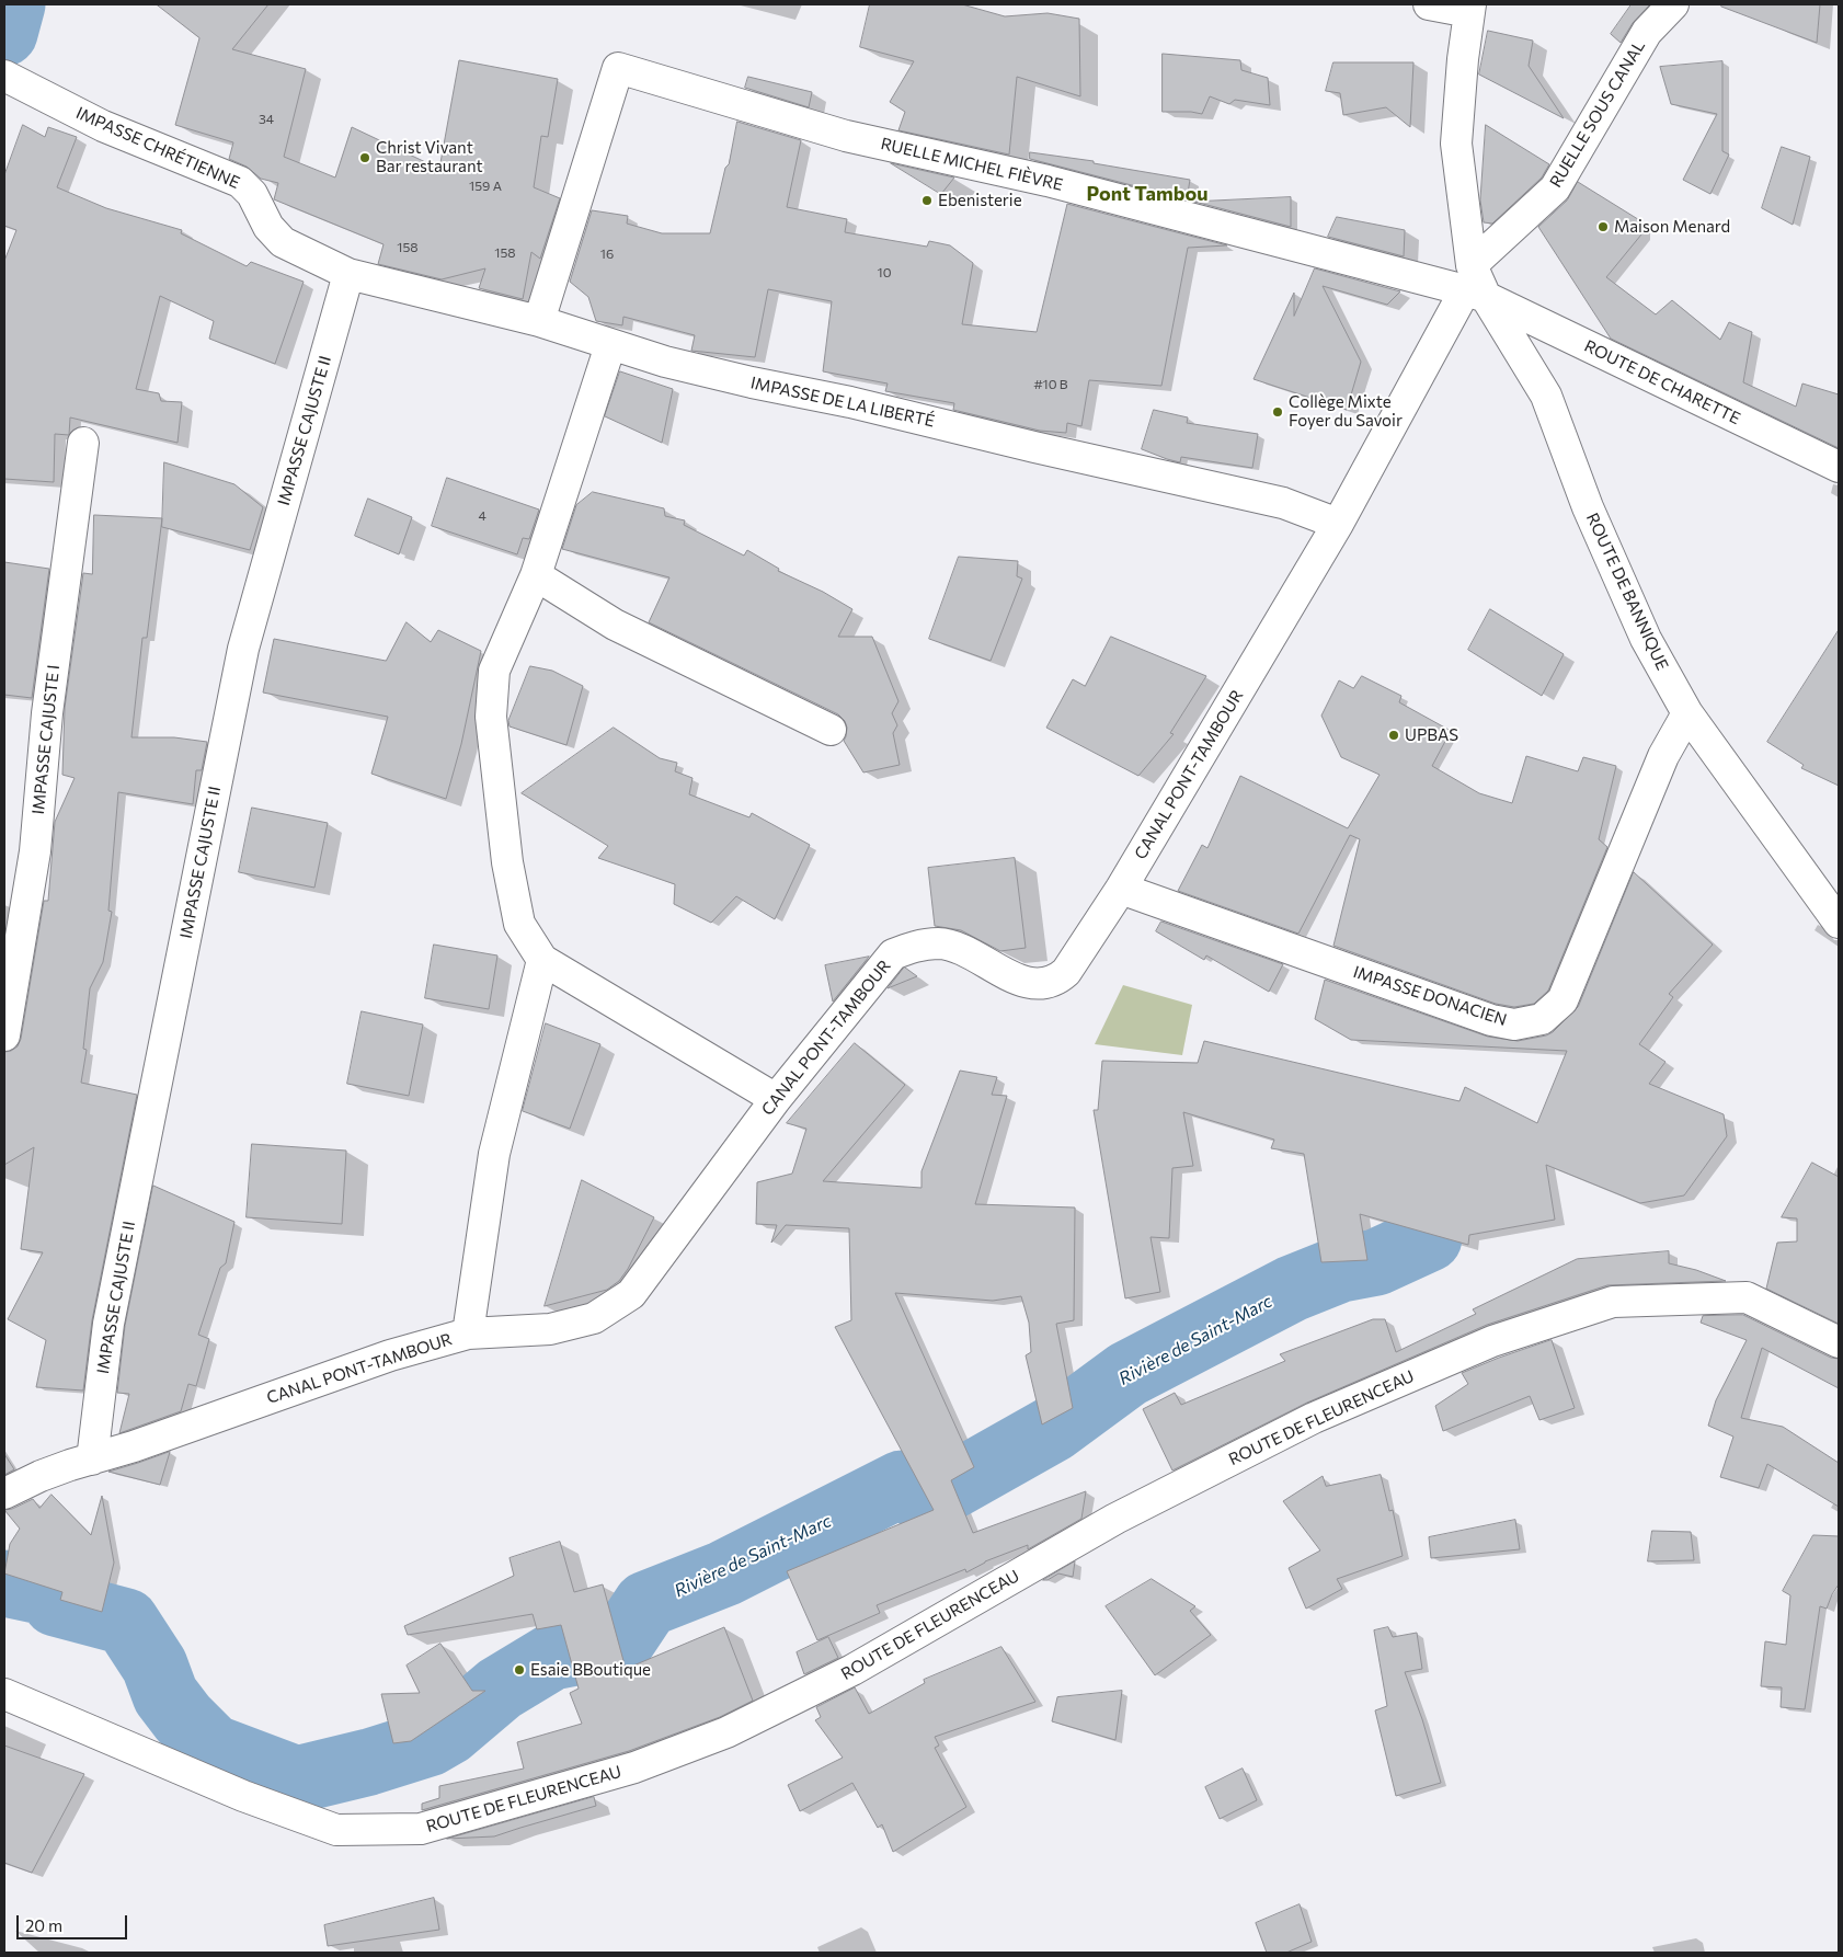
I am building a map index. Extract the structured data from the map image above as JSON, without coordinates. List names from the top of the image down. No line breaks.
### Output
{"streets":{"street":["RUELLE SOUS CANAL","IMPASSE CHRÉTIENNE","RUELLE MICHEL FIÈVRE","ROUTE DE CHARETTE","IMPASSE DE LA LIBERTÉ","IMPASSE CAJUSTE II","ROUTE DE BANNIQUE","IMPASSE CAJUSTE I","CANAL PONT-TAMBOUR","IMPASSE DONACIEN","ROUTE DE FLEURENCEAU"]},"crossings":[["RUELLE SOUS CANAL","RUELLE MICHEL FIÈVRE"],["RUELLE SOUS CANAL","ROUTE DE CHARETTE"],["RUELLE SOUS CANAL","ROUTE DE BANNIQUE"],["RUELLE SOUS CANAL","CANAL PONT-TAMBOUR"],["IMPASSE CHRÉTIENNE","IMPASSE DE LA LIBERTÉ"],["IMPASSE CHRÉTIENNE","IMPASSE CAJUSTE II"],["RUELLE MICHEL FIÈVRE","ROUTE DE CHARETTE"],["RUELLE MICHEL FIÈVRE","IMPASSE DE LA LIBERTÉ"],["RUELLE MICHEL FIÈVRE","ROUTE DE BANNIQUE"],["RUELLE MICHEL FIÈVRE","CANAL PONT-TAMBOUR"],["ROUTE DE CHARETTE","ROUTE DE BANNIQUE"],["ROUTE DE CHARETTE","CANAL PONT-TAMBOUR"],["IMPASSE DE LA LIBERTÉ","IMPASSE CAJUSTE II"],["IMPASSE DE LA LIBERTÉ","CANAL PONT-TAMBOUR"],["IMPASSE CAJUSTE II","CANAL PONT-TAMBOUR"],["ROUTE DE BANNIQUE","CANAL PONT-TAMBOUR"],["ROUTE DE BANNIQUE","IMPASSE DONACIEN"],["CANAL PONT-TAMBOUR","IMPASSE DONACIEN"]],"districts":["Pont Tambou"],"water":["Rivière de Saint-Marc"],"places":["Christ Vivant Bar restaurant","Ebenisterie","Maison Menard","Collège Mixte Foyer du Savoir","UPBAS","Esaie BBoutique"],"house_numbers":["34","159 A","158","158","16","10","#10 B","4"],"scale_bar":"20 m"}
